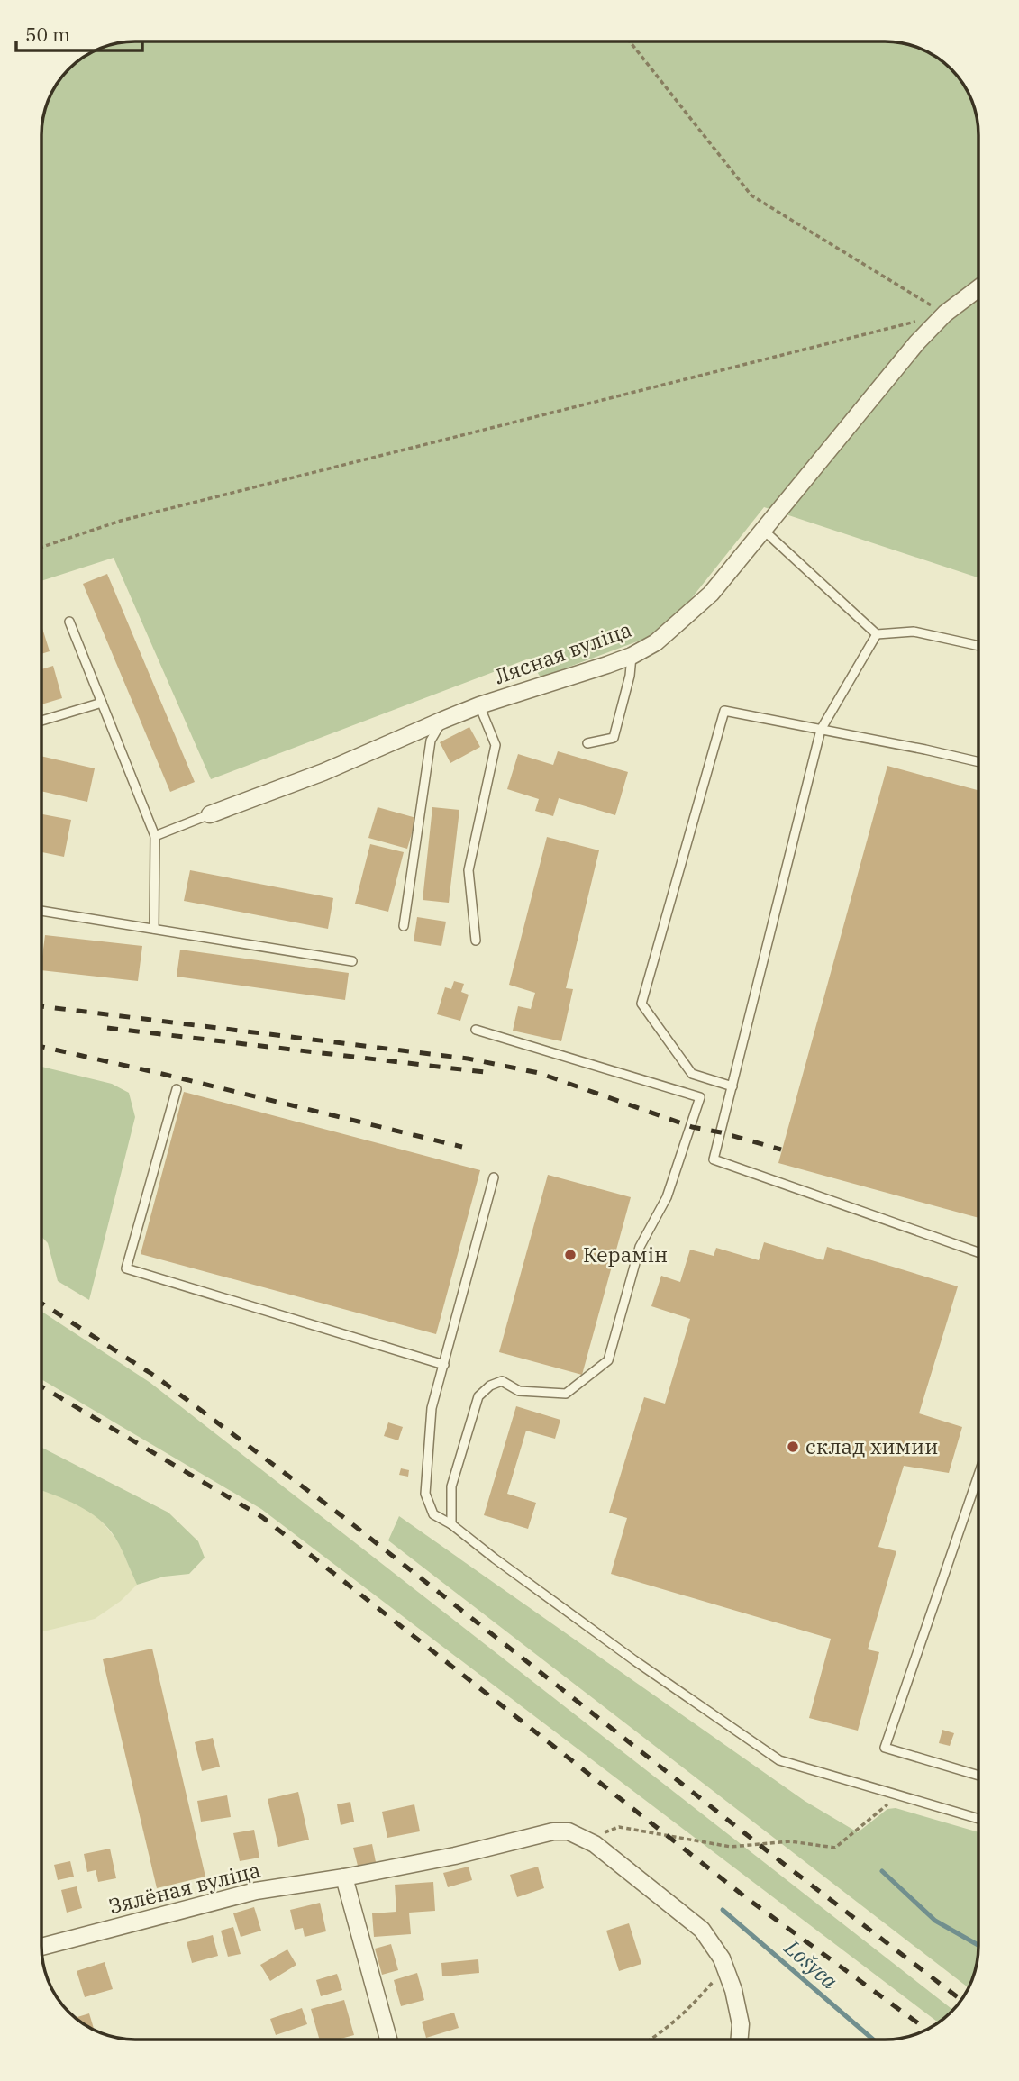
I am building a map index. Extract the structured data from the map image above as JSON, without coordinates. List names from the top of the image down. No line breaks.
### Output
{"streets":{"street":["Лясная вуліца","Зялёная вуліца"]},"water":["Lošyca"],"places":["Керамін","склад химии"],"scale_bar":"50 m"}
